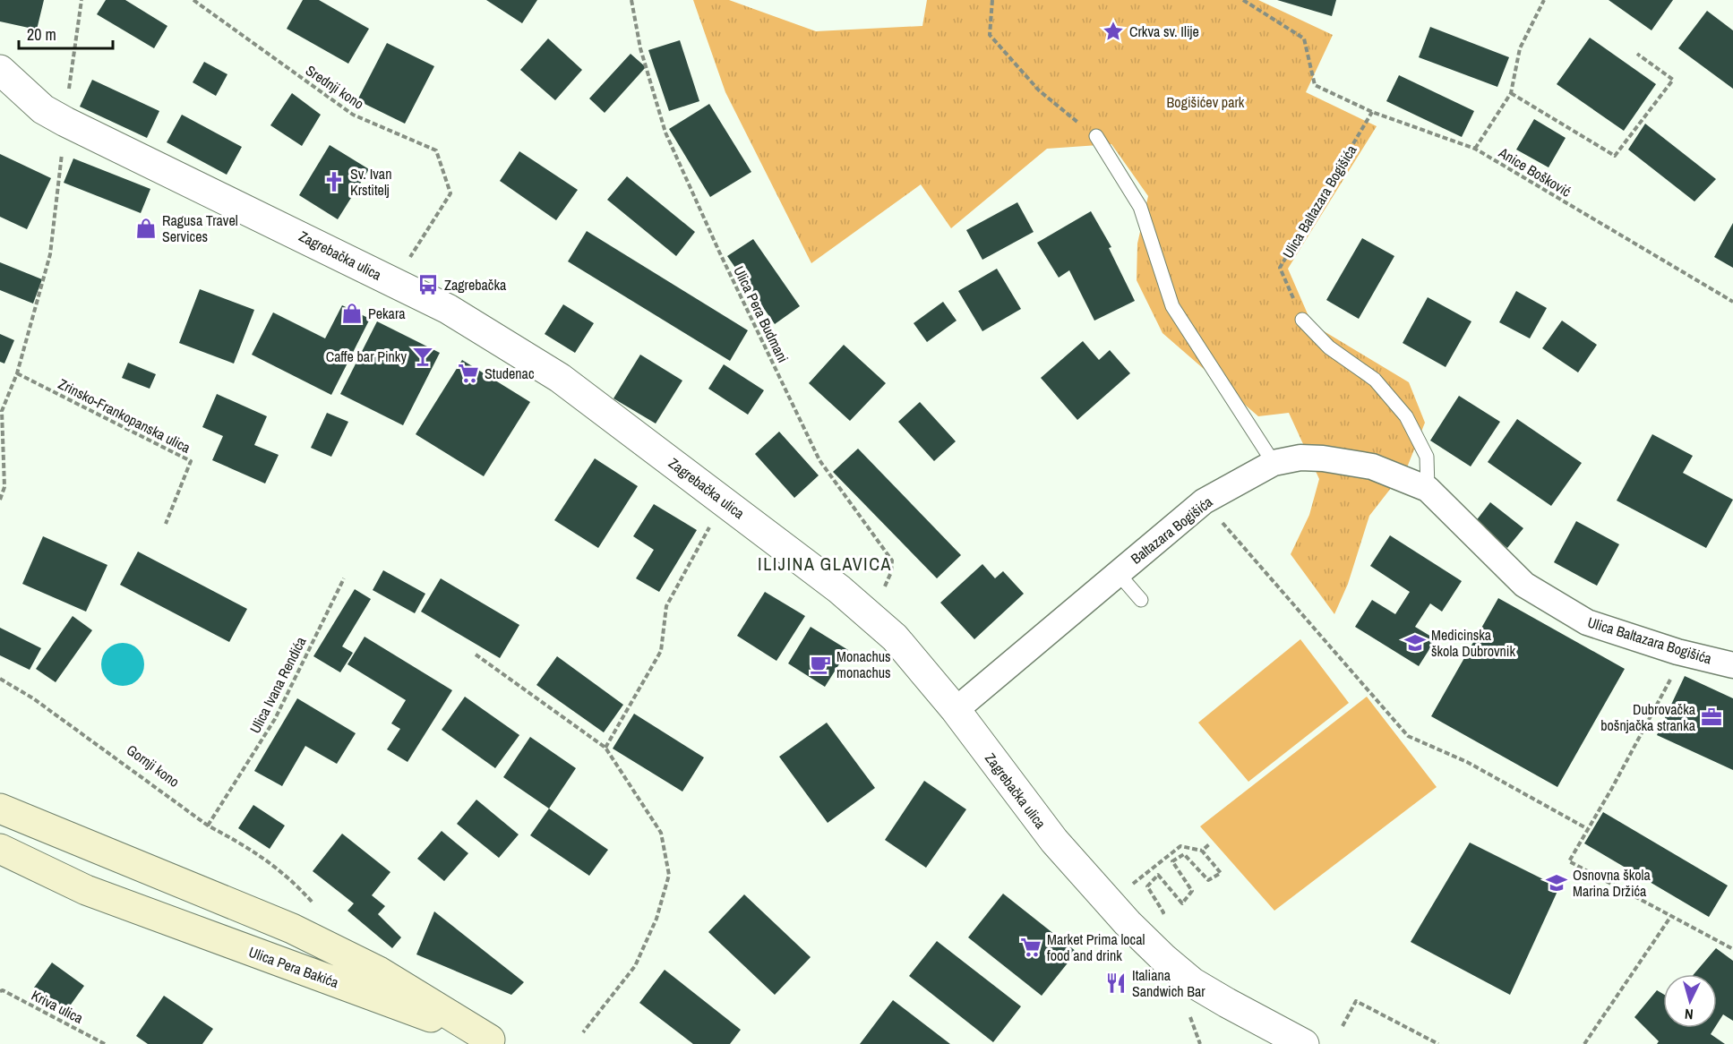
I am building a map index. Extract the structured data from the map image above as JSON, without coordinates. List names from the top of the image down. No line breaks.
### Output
{"streets":{"main road":["Ulica Pera Bakića"],"street":["Ulica Baltazara Bogišića","Zagrebačka ulica","Baltazara Bogišića"],"path":["Srednji kono","Anice Bošković","Ulica Pera Budmani","Zrinsko-Frankopanska ulica","Ulica Ivana Rendića","Gornji kono","Kriva ulica"]},"crossings":[["Srednji kono","Zagrebačka ulica"],["Anice Bošković","Ulica Baltazara Bogišića"],["Ulica Baltazara Bogišića","Baltazara Bogišića"],["Zagrebačka ulica","Ulica Pera Budmani"],["Zagrebačka ulica","Baltazara Bogišića"],["Ulica Ivana Rendića","Gornji kono"]],"districts":["ILIJINA GLAVICA"],"parks":["Bogišićev park"],"places":{"place":["Crkva sv. Ilije"],"church":["Sv. Ivan Krstitelj"],"shop":["Ragusa Travel Services","Pekara"],"bus stop":["Zagrebačka"],"bar":["Caffe bar Pinky"],"supermarket":["Studenac","Market Prima local food and drink"],"school or university":["Medicinska škola Dubrovnik","Osnovna škola Marina Držića"],"cafe":["Monachus monachus"],"office":["Dubrovačka bošnjačka stranka"],"restaurant":["Italiana Sandwich Bar"]},"scale_bar":"20 m","north":"bottom"}
